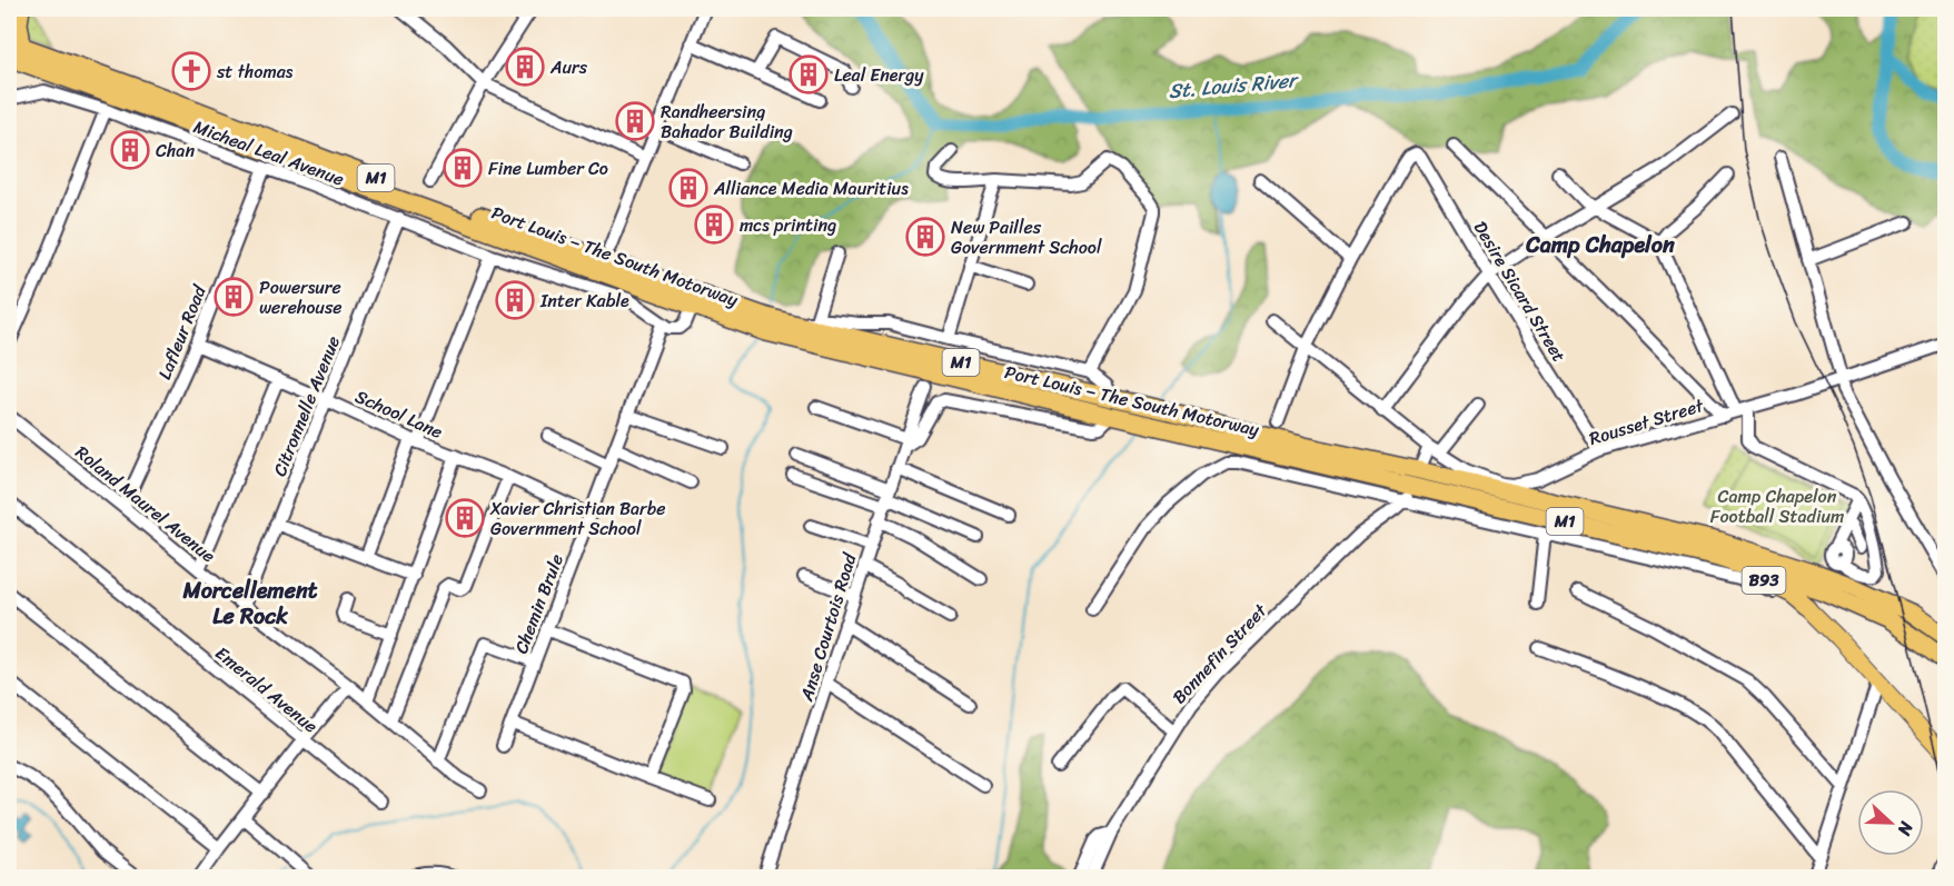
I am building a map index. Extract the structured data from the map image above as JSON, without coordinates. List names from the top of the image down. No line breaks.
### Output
{"streets":{"highway":["M1","Port Louis – The South Motorway","B93"],"street":["Micheal Leal Avenue","Desire Sicard Street","Lafleur Road","Citronnelle Avenue","School Lane","Rousset Street","Roland Maurel Avenue","Chemin Brule","Anse Courtois Road","Bonnefin Street","Emerald Avenue"]},"crossings":[["Micheal Leal Avenue","Lafleur Road"],["Micheal Leal Avenue","Citronnelle Avenue"],["Micheal Leal Avenue","Chemin Brule"],["Port Louis – The South Motorway","B93"],["Port Louis – The South Motorway","Bonnefin Street"],["Desire Sicard Street","Rousset Street"],["Lafleur Road","School Lane"],["Lafleur Road","Roland Maurel Avenue"],["Citronnelle Avenue","School Lane"],["Citronnelle Avenue","Roland Maurel Avenue"],["School Lane","Chemin Brule"]],"districts":["Camp Chapelon","Morcellement Le Rock"],"water":["St. Louis River"],"parks":["Camp Chapelon Football Stadium"],"places":{"building":["Aurs","Leal Energy","Randheersing Bahador Building","Chan","Fine Lumber Co","Alliance Media Mauritius","mcs printing","New Pailles Government School","Powersure werehouse","Inter Kable","Xavier Christian Barbe Government School"],"church":["st thomas"]},"north":"right"}
